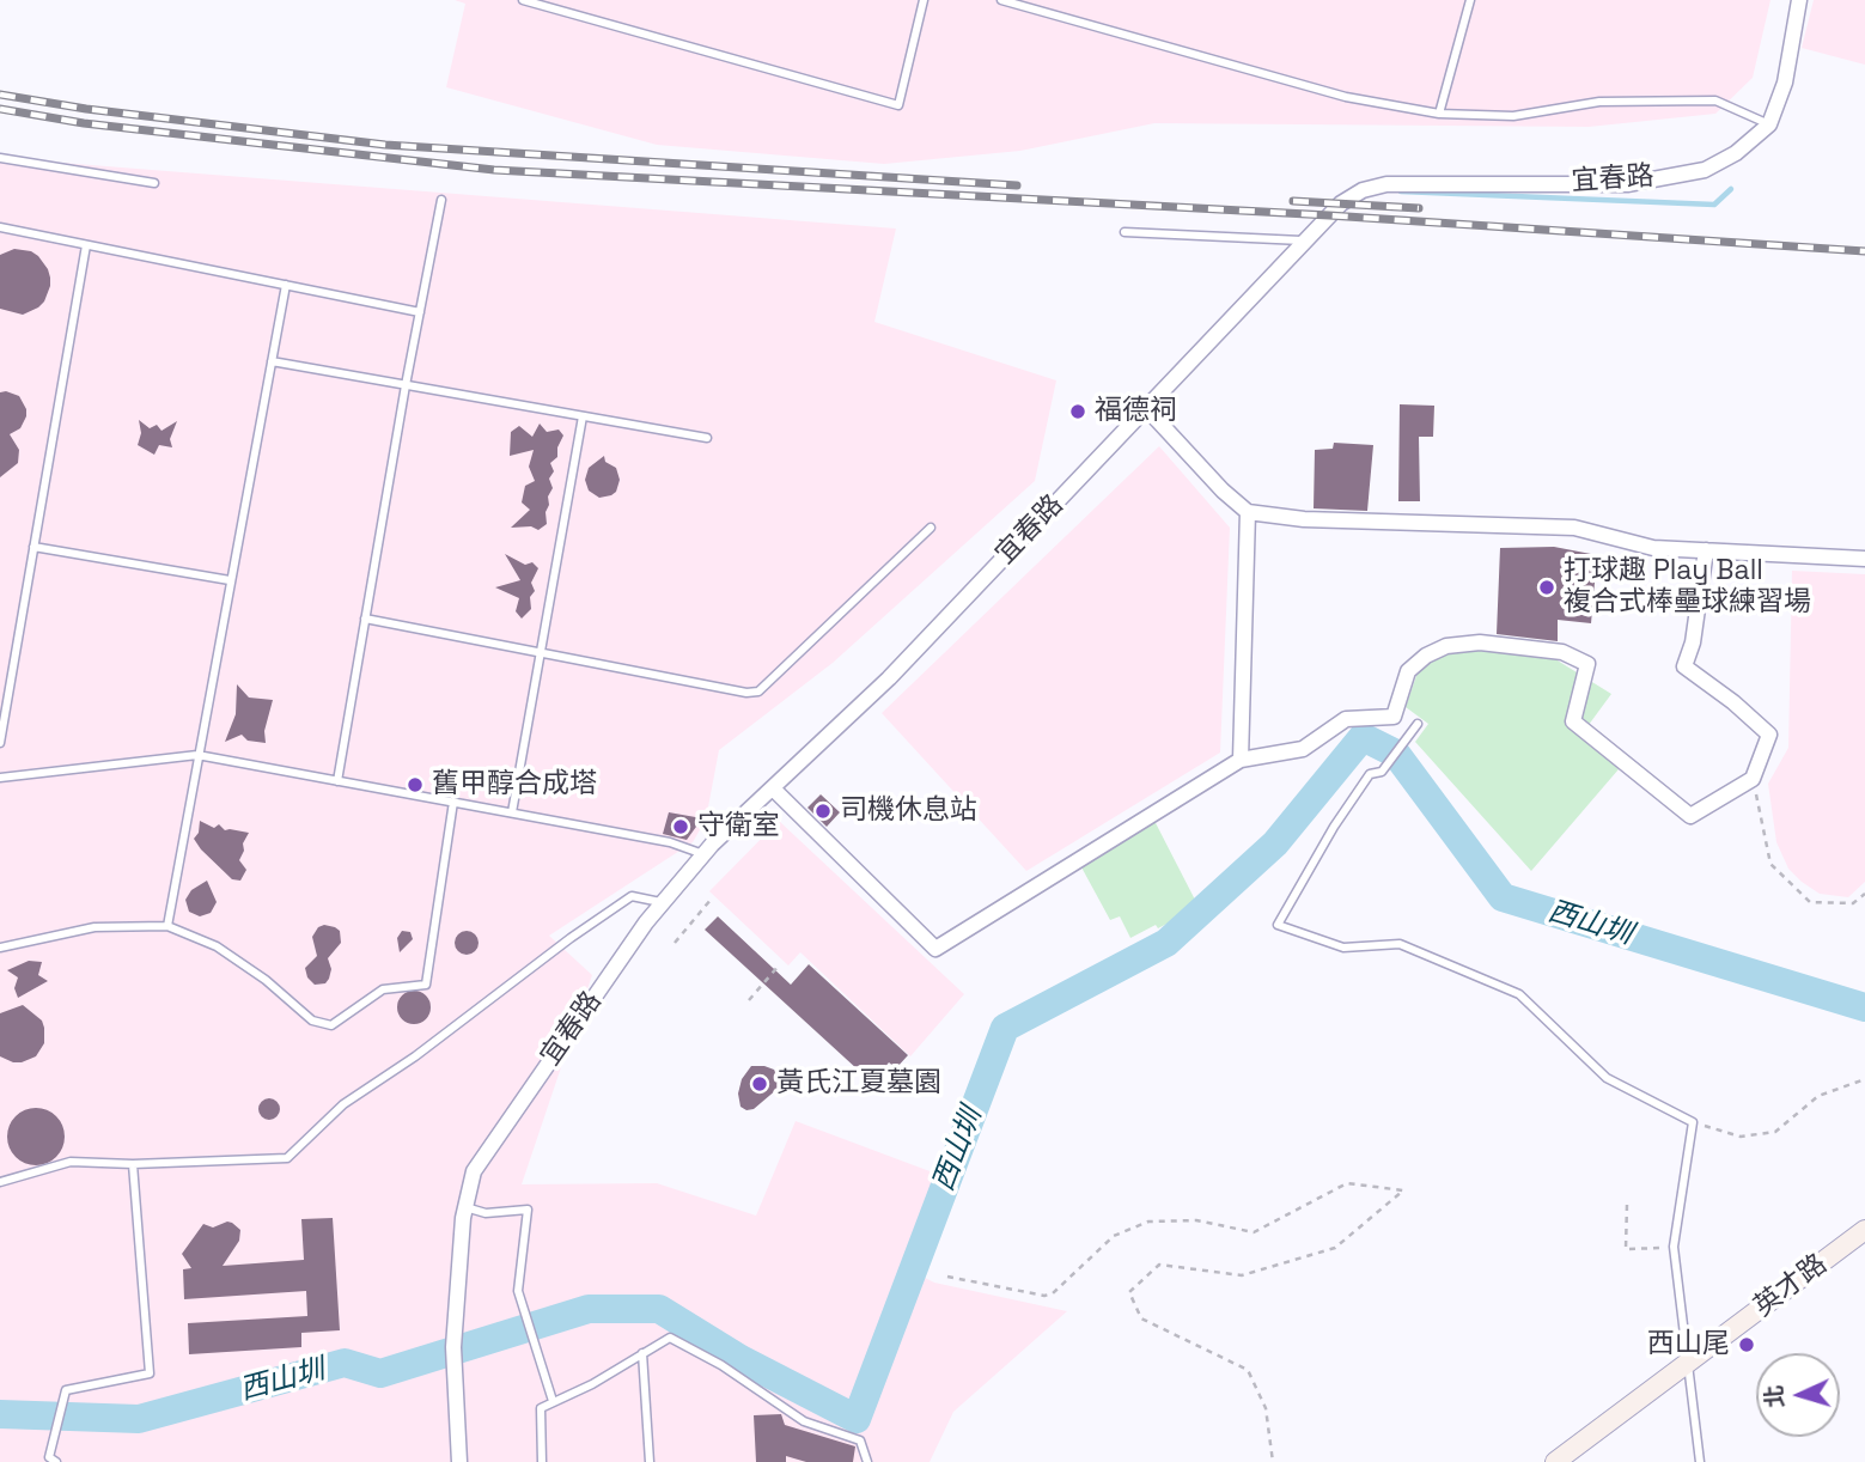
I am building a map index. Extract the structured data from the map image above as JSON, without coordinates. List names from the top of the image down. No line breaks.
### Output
{"streets":{"street":["宜春路","英才路"]},"water":["西山圳"],"places":["福德祠","打球趣 Play Ball 複合式棒壘球練習場","舊甲醇合成塔","司機休息站","守衛室","黃氏江夏墓園","西山尾"],"north":"left"}
